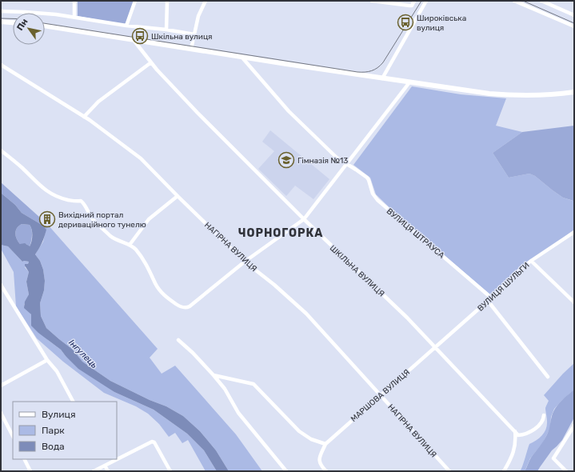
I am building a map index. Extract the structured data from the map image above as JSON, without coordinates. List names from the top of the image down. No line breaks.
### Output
{"streets":{"street":["ВУЛИЦЯ ШТРАУСА","НАГІРНА ВУЛИЦЯ","ШКІЛЬНА ВУЛИЦЯ","ВУЛИЦЯ ШУЛЬГИ","МАРШОВА ВУЛИЦЯ"]},"crossings":[["ВУЛИЦЯ ШТРАУСА","ВУЛИЦЯ ШУЛЬГИ"],["НАГІРНА ВУЛИЦЯ","МАРШОВА ВУЛИЦЯ"],["ШКІЛЬНА ВУЛИЦЯ","ВУЛИЦЯ ШУЛЬГИ"],["ШКІЛЬНА ВУЛИЦЯ","МАРШОВА ВУЛИЦЯ"],["ВУЛИЦЯ ШУЛЬГИ","МАРШОВА ВУЛИЦЯ"]],"districts":["ЧОРНОГОРКА"],"water":["Інгулець"],"places":{"bus stop":["Широківська вулиця","Шкільна вулиця"],"school or university":["Гімназія №13"],"building":["Вихідний портал дериваційного тунелю"]},"legend":["Вулиця","Парк","Вода"],"north":"top left"}
